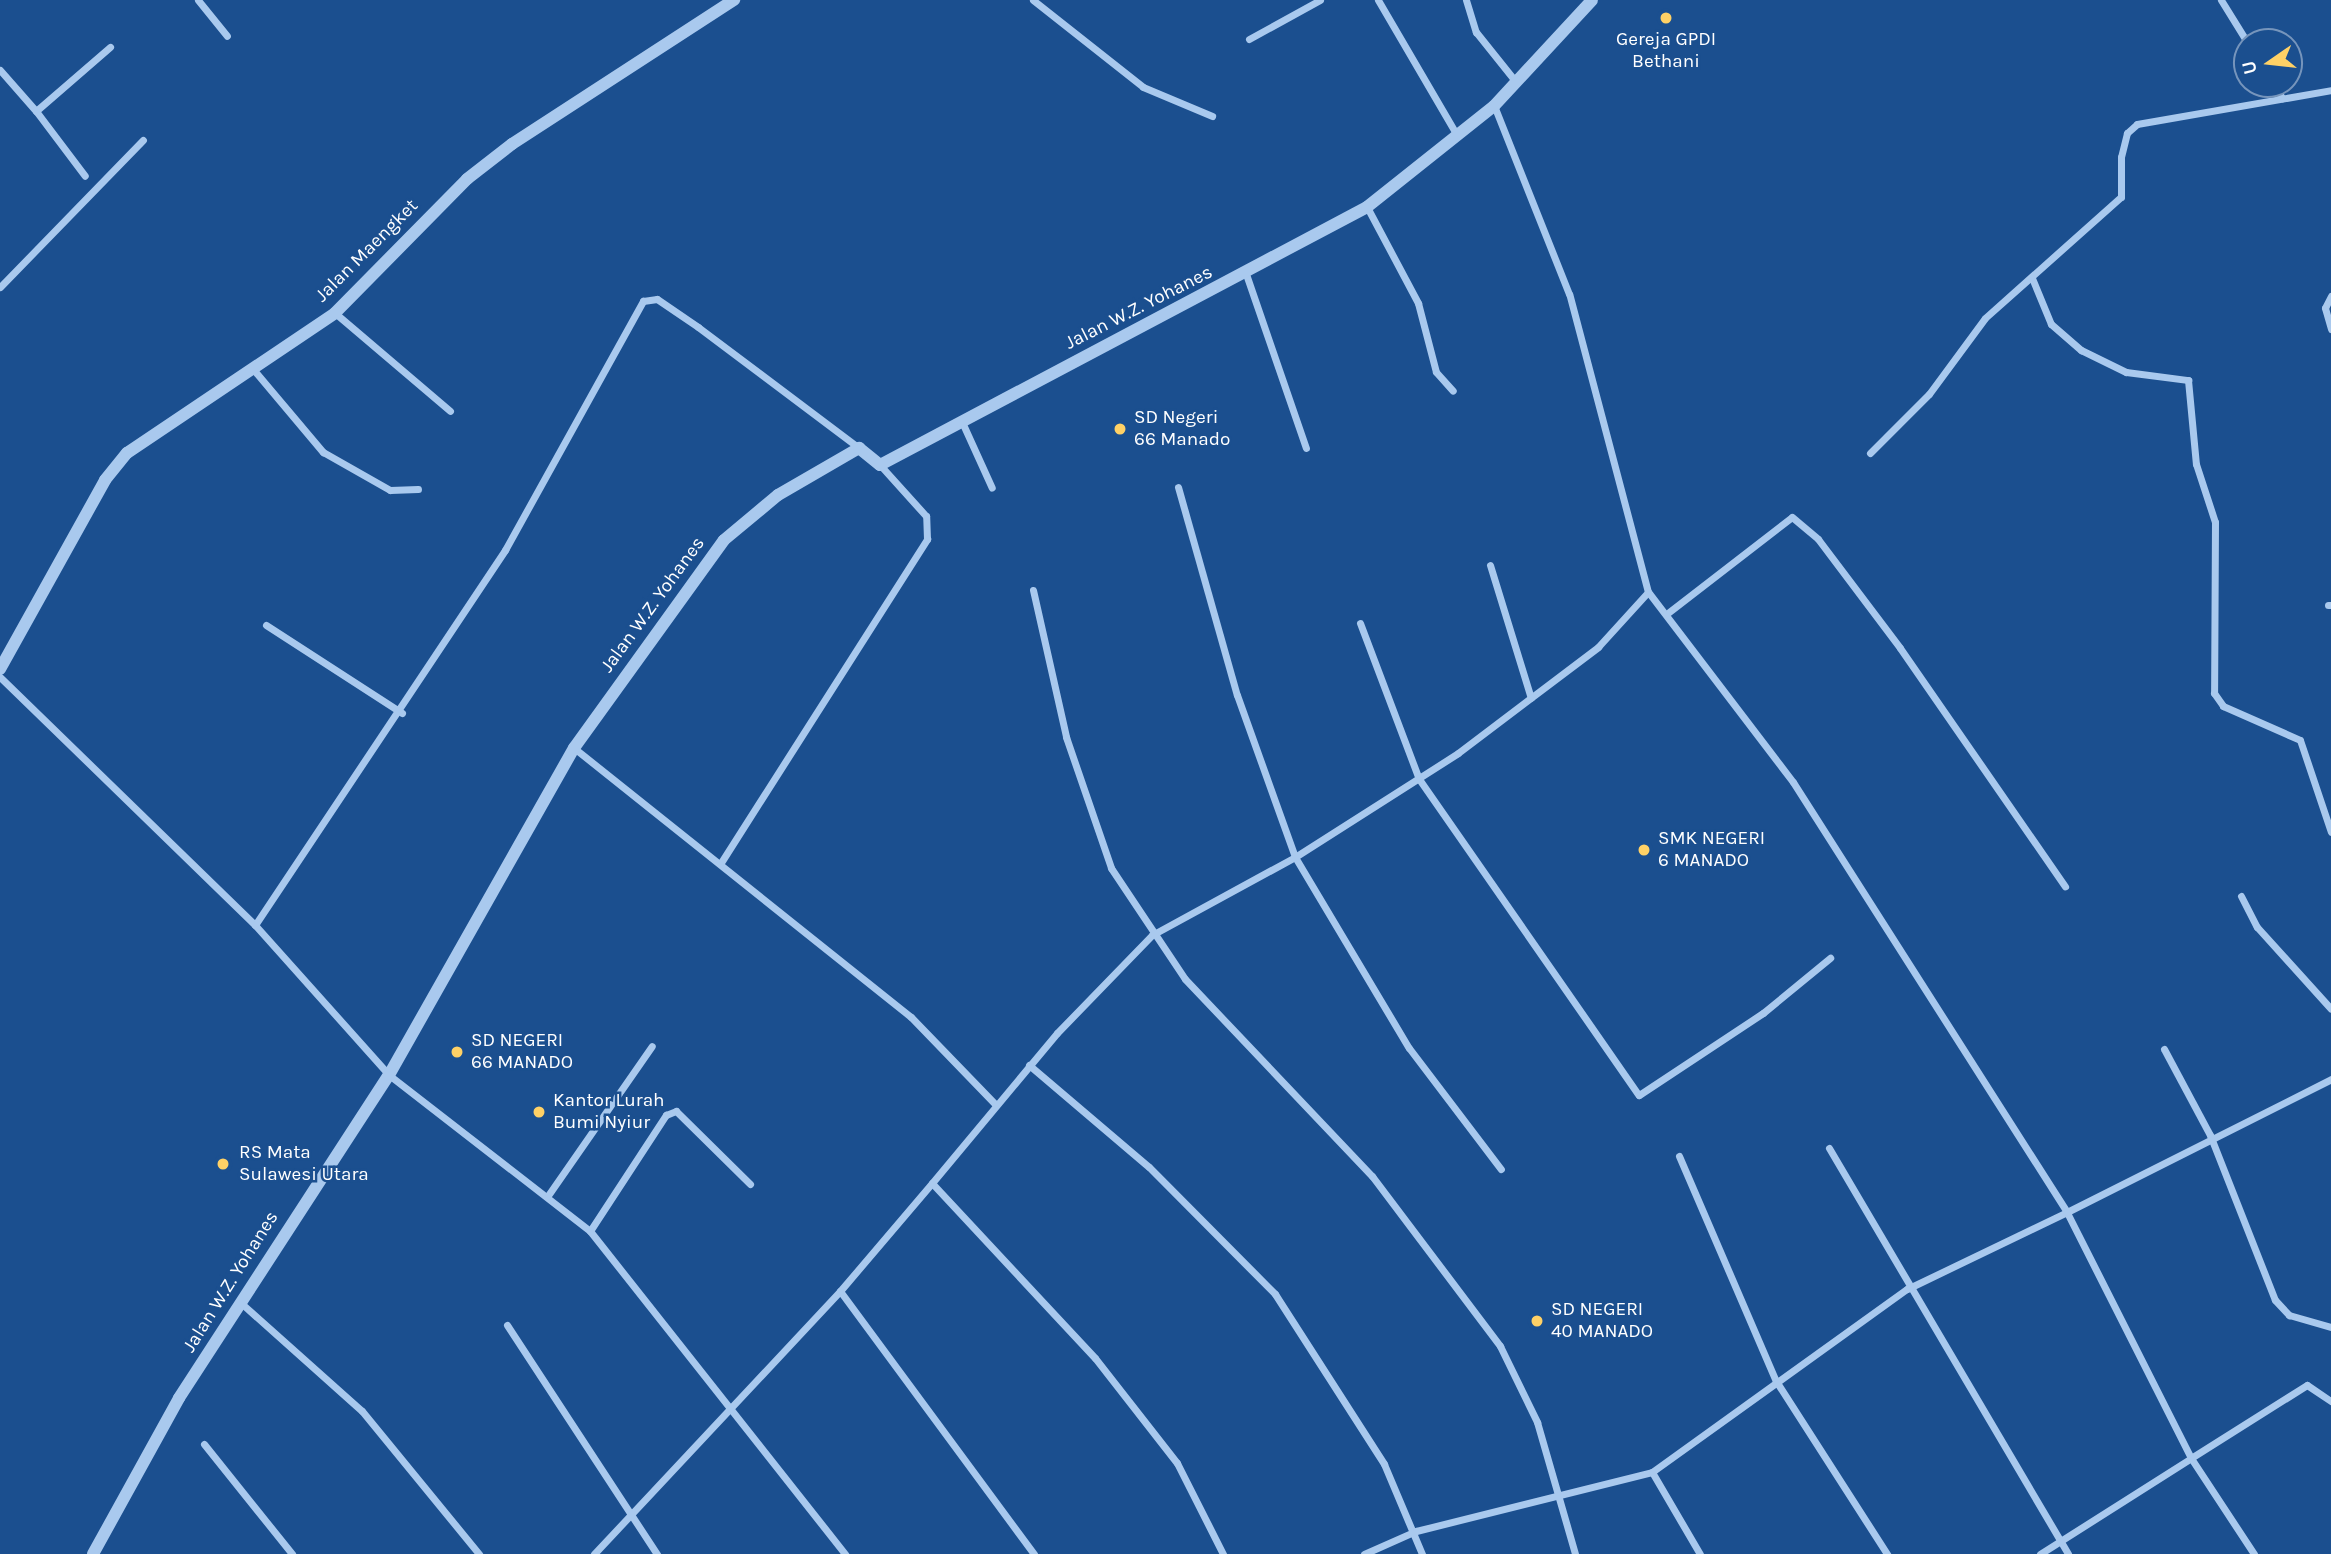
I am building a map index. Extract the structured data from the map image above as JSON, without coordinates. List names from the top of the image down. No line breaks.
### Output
{"streets":{"street":["Jalan Maengket","Jalan W.Z. Yohanes"]},"places":["Gereja GPDI Bethani","SD Negeri 66 Manado","SMK NEGERI 6 MANADO","SD NEGERI 66 MANADO","Kantor Lurah Bumi Nyiur","RS Mata Sulawesi Utara","SD NEGERI 40 MANADO"],"north":"left"}
